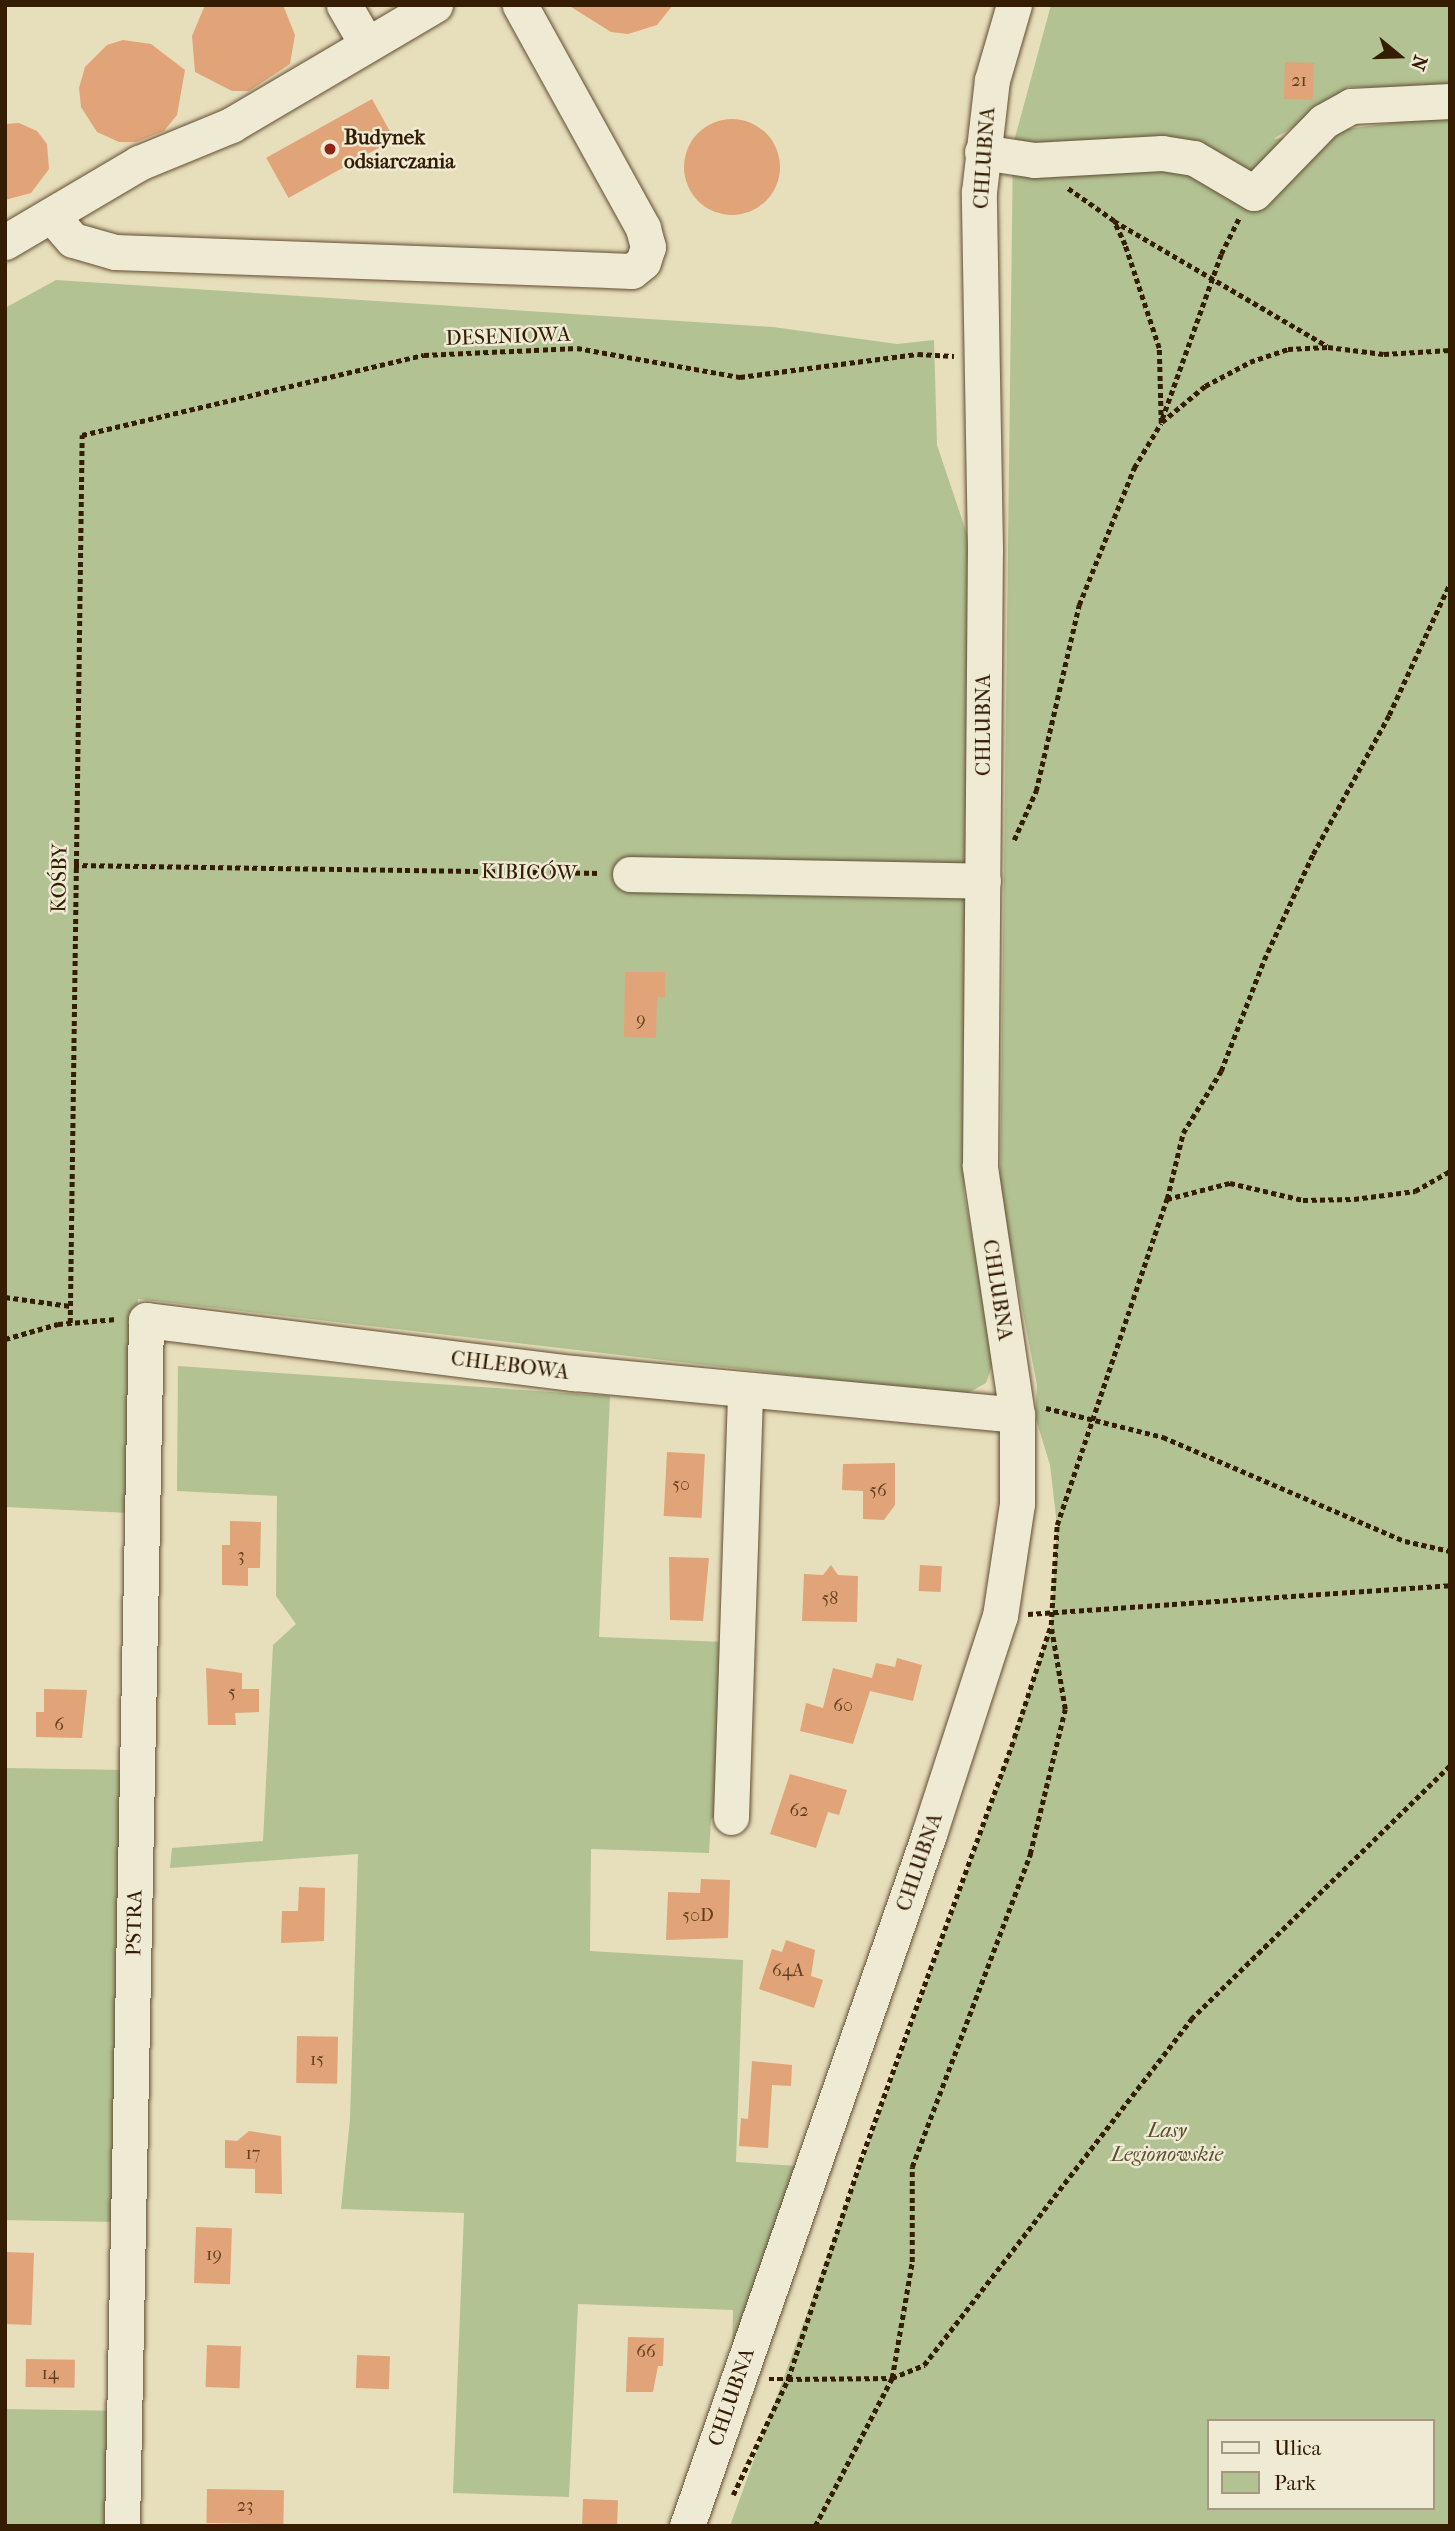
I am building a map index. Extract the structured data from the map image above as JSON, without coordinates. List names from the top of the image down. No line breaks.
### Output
{"streets":{"street":["CHLUBNA","CHLEBOWA","PSTRA"],"path":["DESENIOWA","KIBICÓW","KOŚBY"]},"crossings":[["CHLUBNA","DESENIOWA"],["CHLUBNA","CHLEBOWA"],["DESENIOWA","KOŚBY"],["KIBICÓW","KOŚBY"],["CHLEBOWA","PSTRA"]],"parks":["Lasy Legionowskie"],"places":["Budynek odsiarczania"],"house_numbers":["21","9","50","56","3","58","5","60","6","62","50D","64A","15","17","19","66","14","23"],"legend":["Ulica","Park"],"north":"right"}
